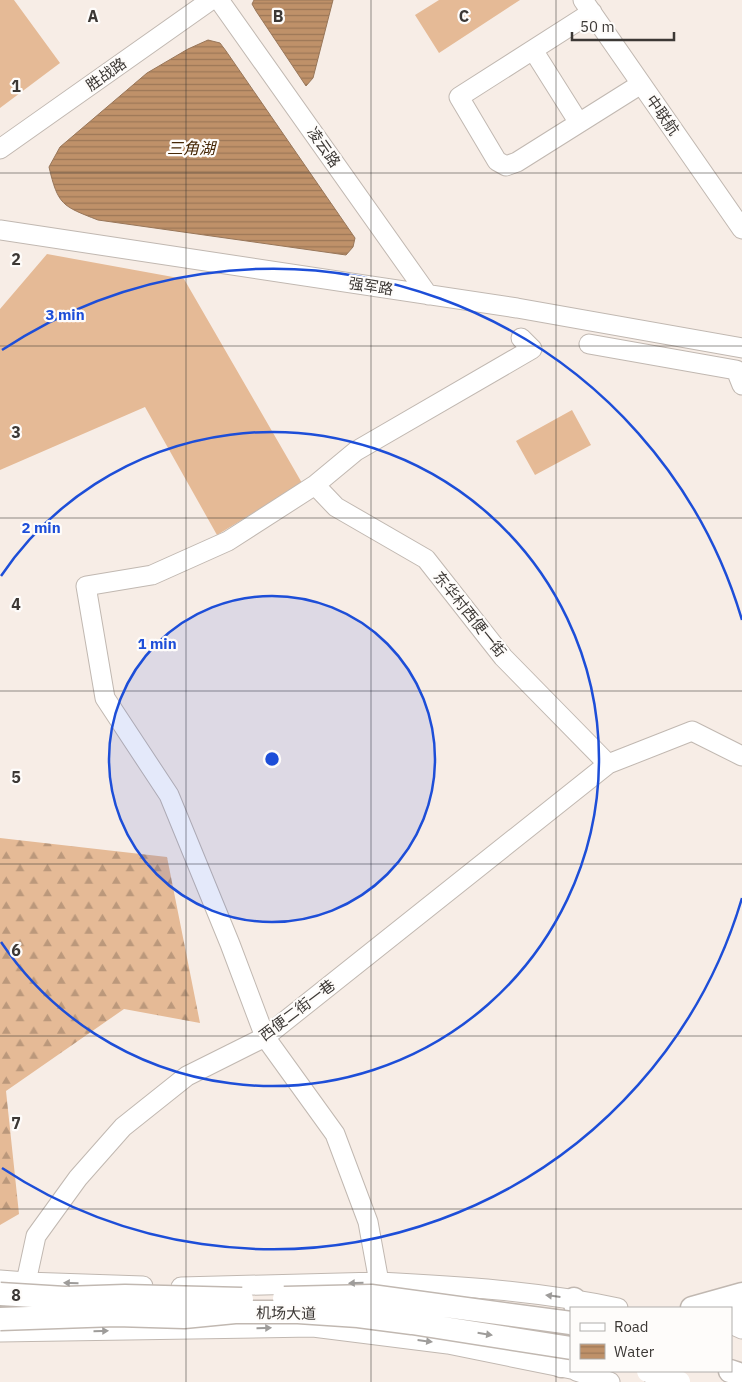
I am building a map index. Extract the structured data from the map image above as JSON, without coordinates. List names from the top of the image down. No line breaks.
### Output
{"streets":{"main road":["机场大道"],"street":["胜战路","中联航","凌云路","强军路","东华村西便一街","西便二街一巷"]},"crossings":[["凌云路","强军路"],["东华村西便一街","西便二街一巷"]],"water":["三角湖"],"legend":["Road","Water"],"scale_bar":"50 m","grid":{"columns":["A","B","C"],"rows":["1","2","3","4","5","6","7","8"]},"rings":["3 min","2 min","1 min"]}
